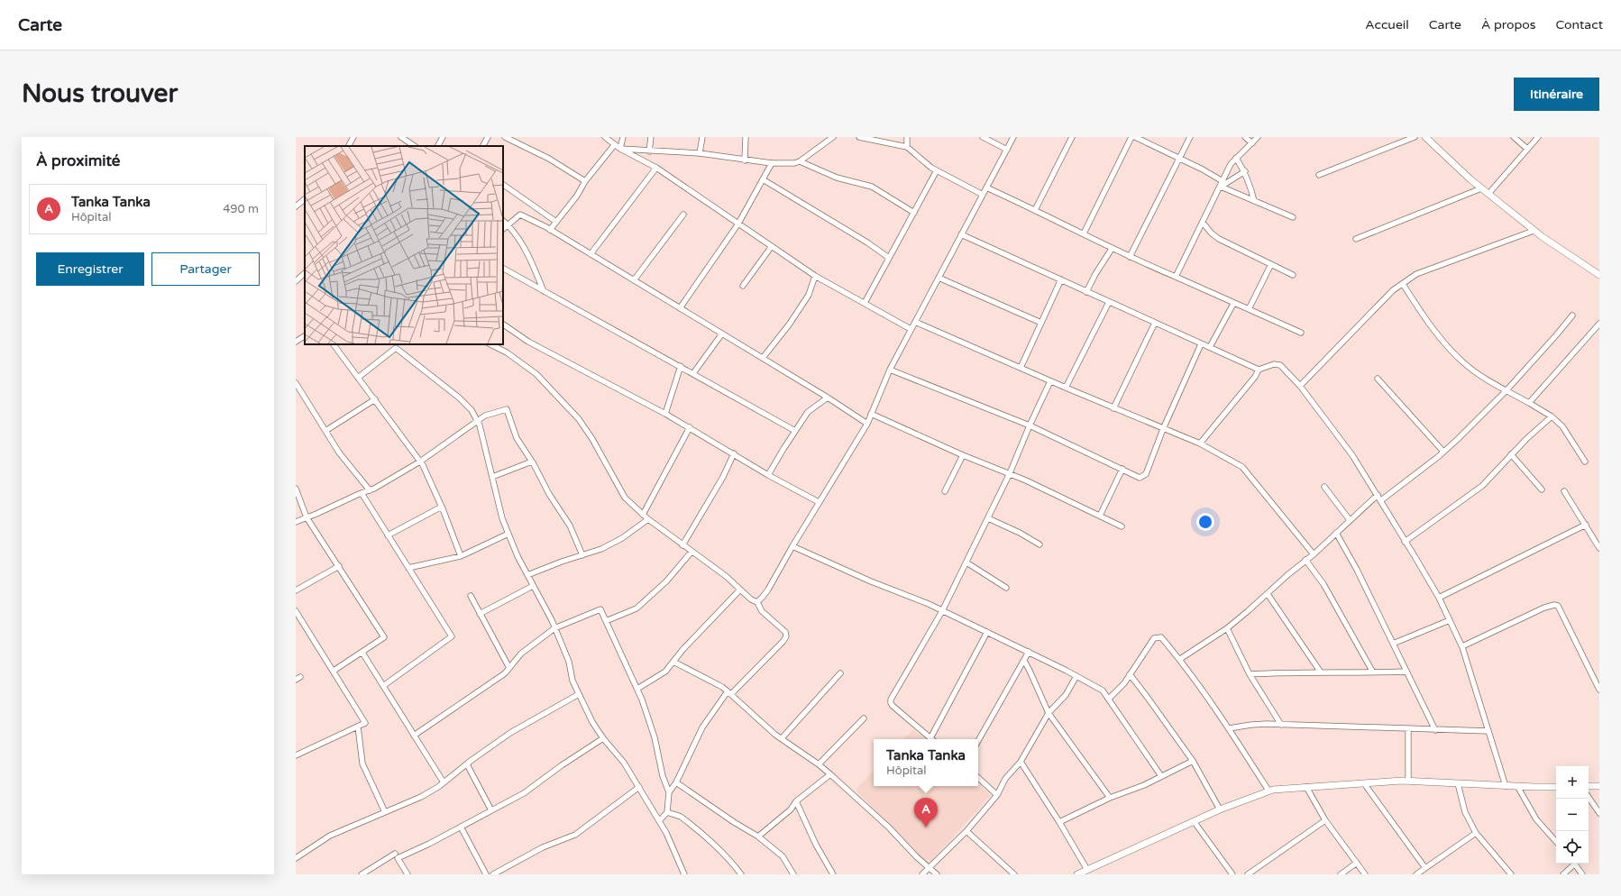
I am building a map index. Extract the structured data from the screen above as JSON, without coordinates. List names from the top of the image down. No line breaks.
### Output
{"page":{"header":"Carte","nav":["Accueil","Carte","À propos","Contact"],"buttons":["Itinéraire",["Enregistrer","Partager"]],"title":"Nous trouver","heading":"À proximité","list":[{"mark":"A","name":"Tanka Tanka","note":"Hôpital","value":"490 m"}],"popup":["Tanka Tanka","Hôpital"],"map_buttons":["+","−"],"pins":"A"}}
